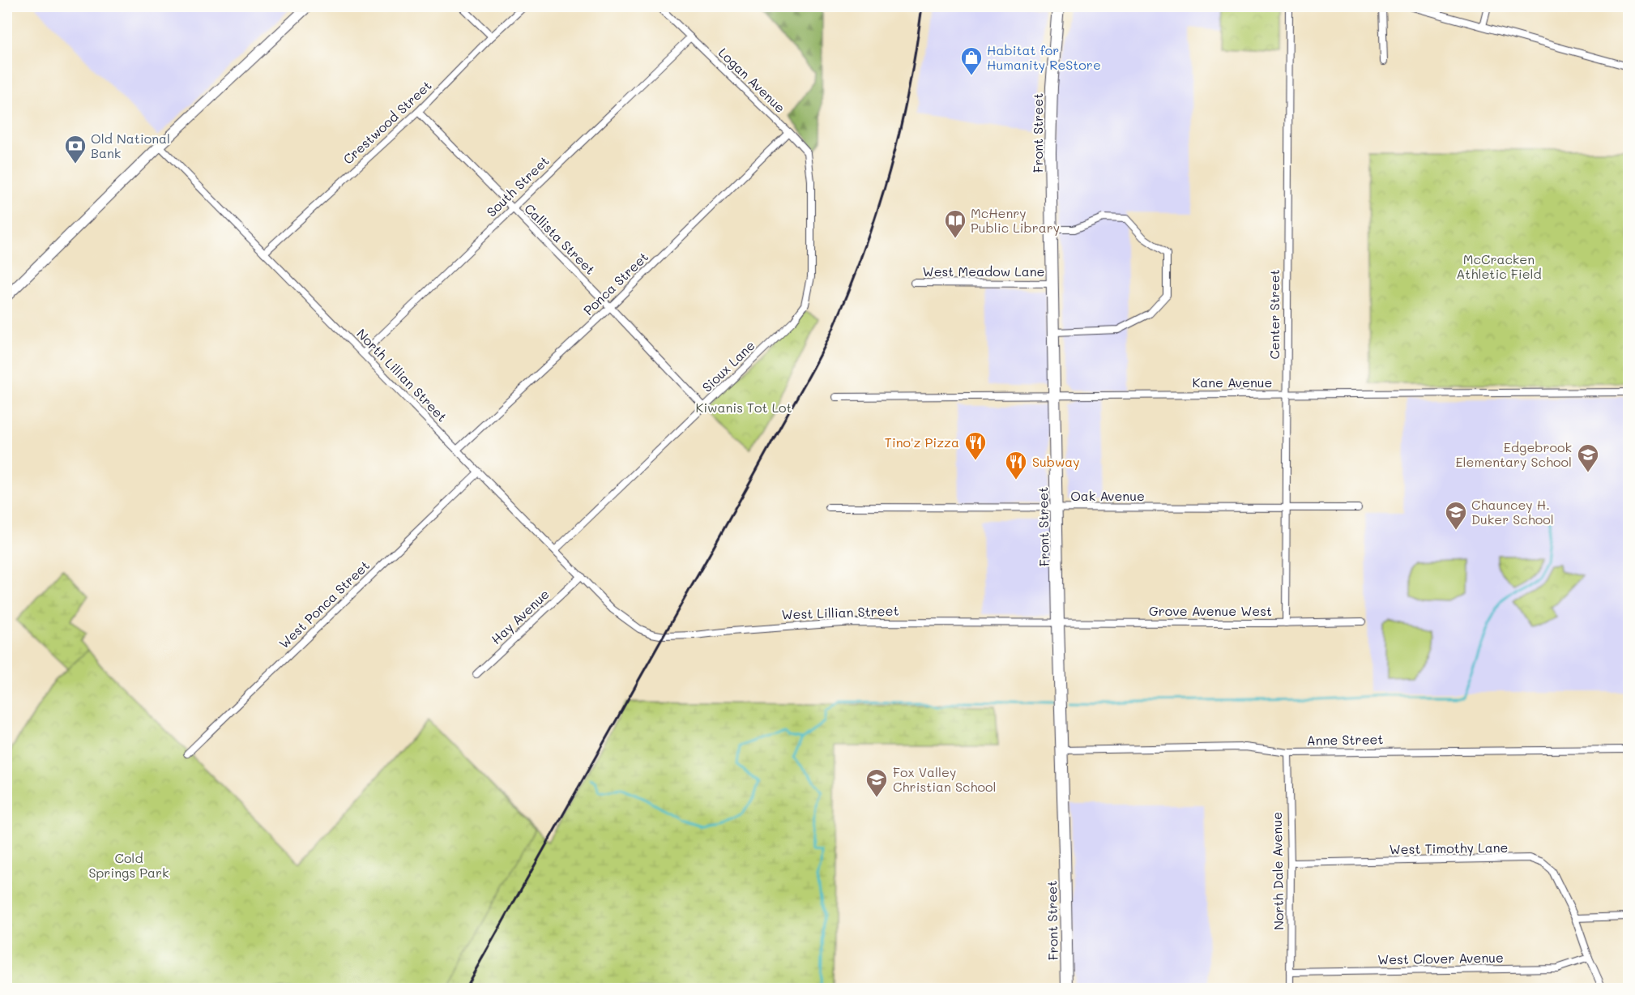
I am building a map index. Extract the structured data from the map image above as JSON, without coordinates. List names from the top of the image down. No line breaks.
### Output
{"streets":{"main road":["Front Street"],"street":["Logan Avenue","Crestwood Street","South Street","Callista Street","West Meadow Lane","Ponca Street","Center Street","Sioux Lane","North Lillian Street","Kane Avenue","Oak Avenue","West Ponca Street","Grove Avenue West","West Lillian Street","Hay Avenue","Anne Street","West Timothy Lane","North Dale Avenue","West Clover Avenue"]},"crossings":[["Logan Avenue","South Street"],["Logan Avenue","Ponca Street"],["Logan Avenue","Sioux Lane"],["Crestwood Street","Callista Street"],["Crestwood Street","North Lillian Street"],["Front Street","West Meadow Lane"],["Front Street","Kane Avenue"],["Front Street","Oak Avenue"],["Front Street","Grove Avenue West"],["Front Street","West Lillian Street"],["Front Street","Anne Street"],["South Street","Callista Street"],["South Street","North Lillian Street"],["Callista Street","Ponca Street"],["Callista Street","Sioux Lane"],["Ponca Street","North Lillian Street"],["Center Street","Kane Avenue"],["Center Street","Oak Avenue"],["Center Street","Grove Avenue West"],["Sioux Lane","North Lillian Street"],["North Lillian Street","West Ponca Street"],["North Lillian Street","West Lillian Street"],["North Lillian Street","Hay Avenue"],["Grove Avenue West","West Lillian Street"],["Anne Street","North Dale Avenue"],["West Timothy Lane","North Dale Avenue"],["West Timothy Lane","West Clover Avenue"],["North Dale Avenue","West Clover Avenue"]],"parks":["McCracken Athletic Field","Kiwanis Tot Lot","Cold Springs Park"],"places":{"shop":["Habitat for Humanity ReStore"],"bank":["Old National Bank"],"library":["McHenry Public Library"],"restaurant":["Tino'z Pizza","Subway"],"school or university":["Edgebrook Elementary School","Chauncey H. Duker School","Fox Valley Christian School"]}}
